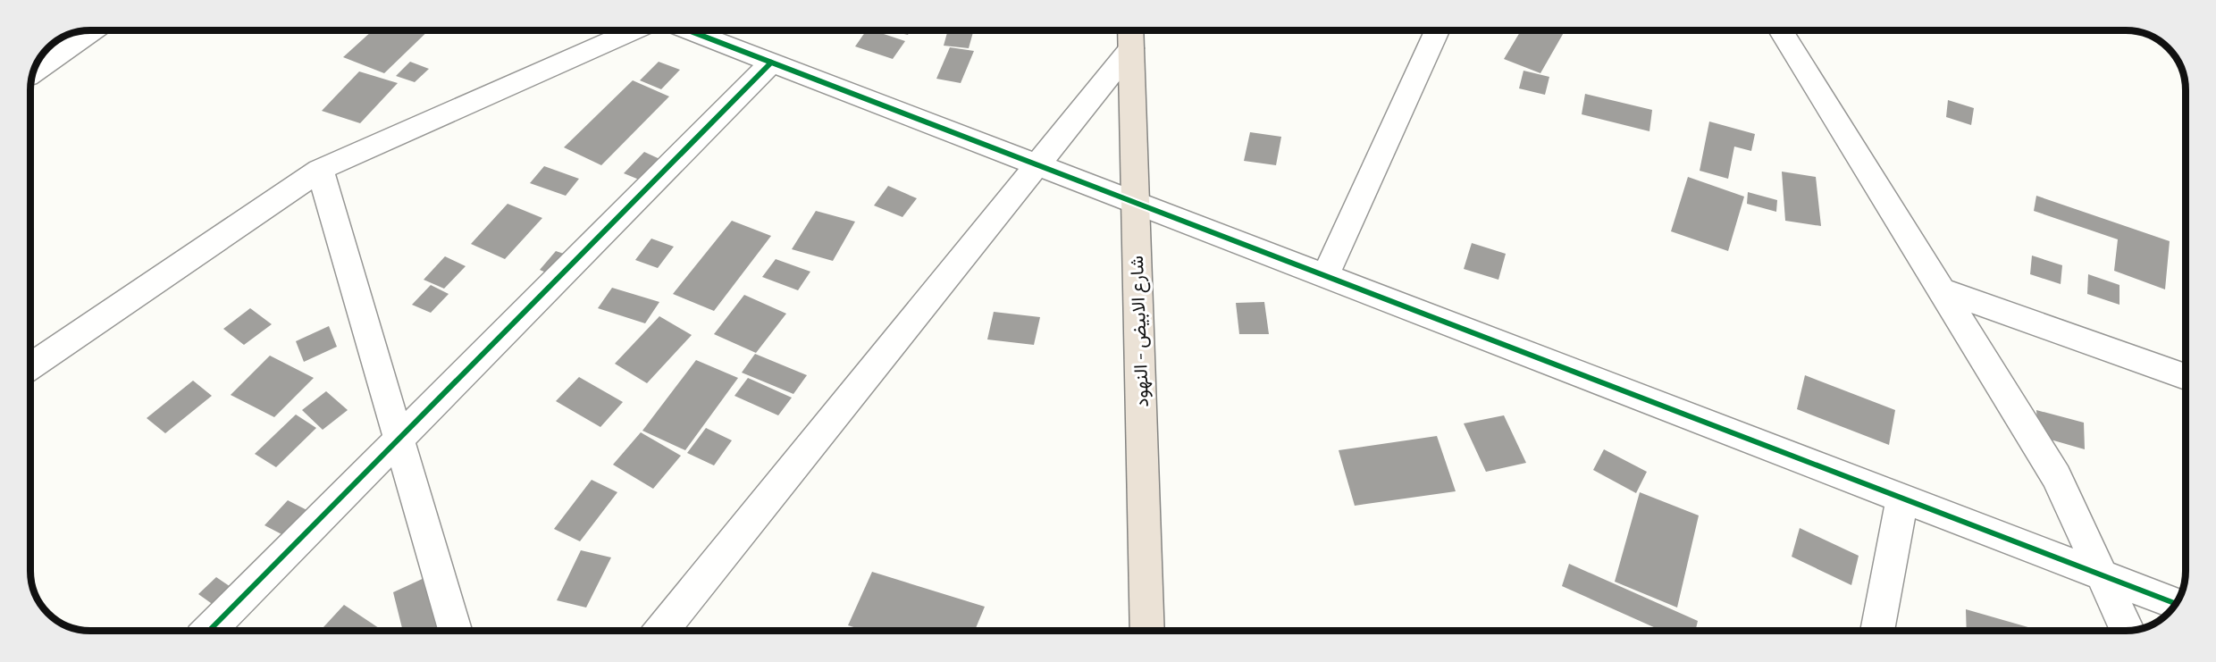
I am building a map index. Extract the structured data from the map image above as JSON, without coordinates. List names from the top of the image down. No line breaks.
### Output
{"streets":{"highway":["شارع الابيض - النهود"]}}
